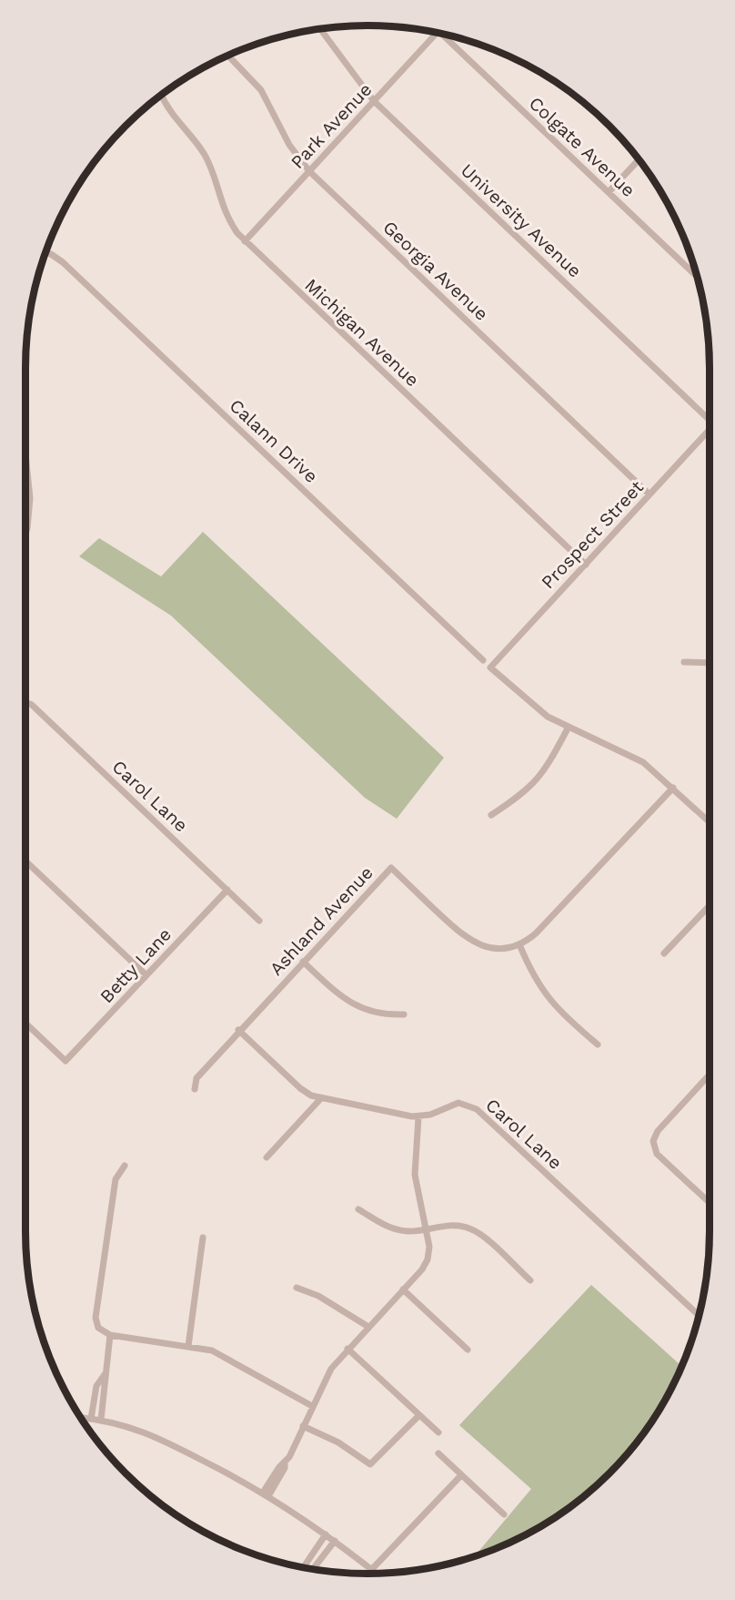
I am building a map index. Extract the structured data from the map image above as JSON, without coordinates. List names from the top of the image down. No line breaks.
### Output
{"streets":{"street":["Park Avenue","Colgate Avenue","University Avenue","Georgia Avenue","Michigan Avenue","Calann Drive","Prospect Street","Carol Lane","Ashland Avenue","Betty Lane"]},"crossings":[["Park Avenue","University Avenue"],["Park Avenue","Georgia Avenue"],["Park Avenue","Michigan Avenue"],["Georgia Avenue","Prospect Street"],["Michigan Avenue","Prospect Street"],["Carol Lane","Betty Lane"]]}
